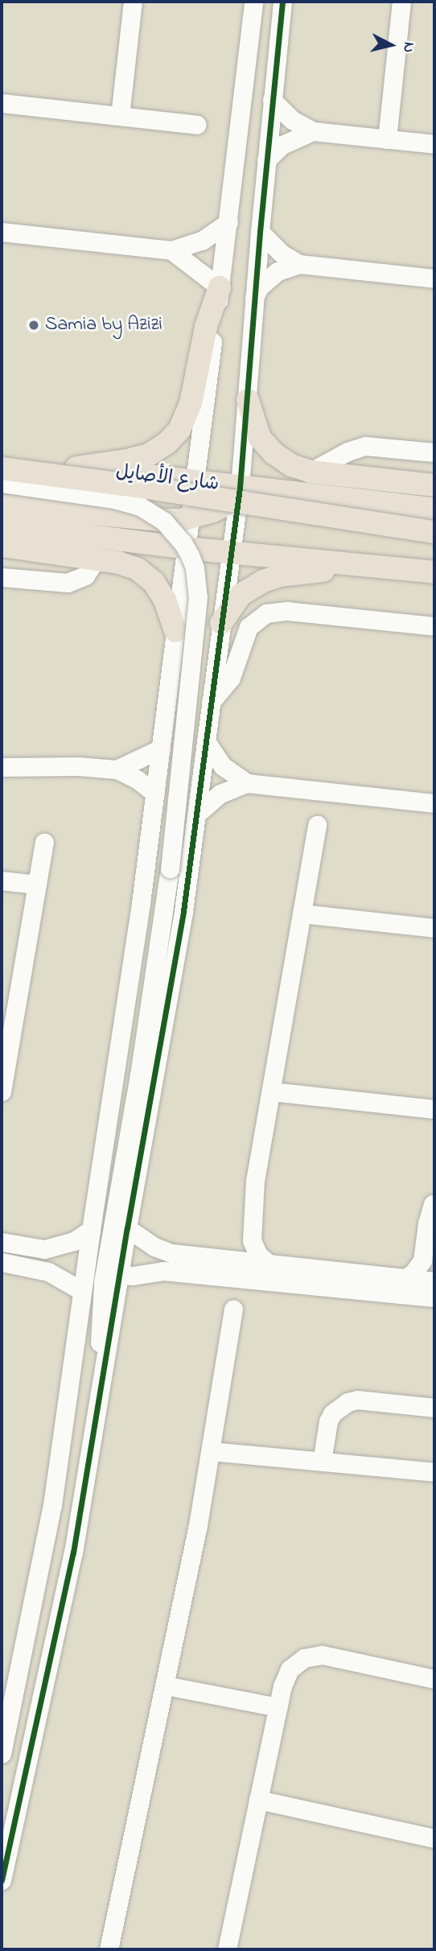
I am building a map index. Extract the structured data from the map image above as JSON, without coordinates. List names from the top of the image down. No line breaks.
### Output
{"streets":{"main road":["شارع الأصايل"]},"places":["Samia by Azizi"],"north":"right"}
